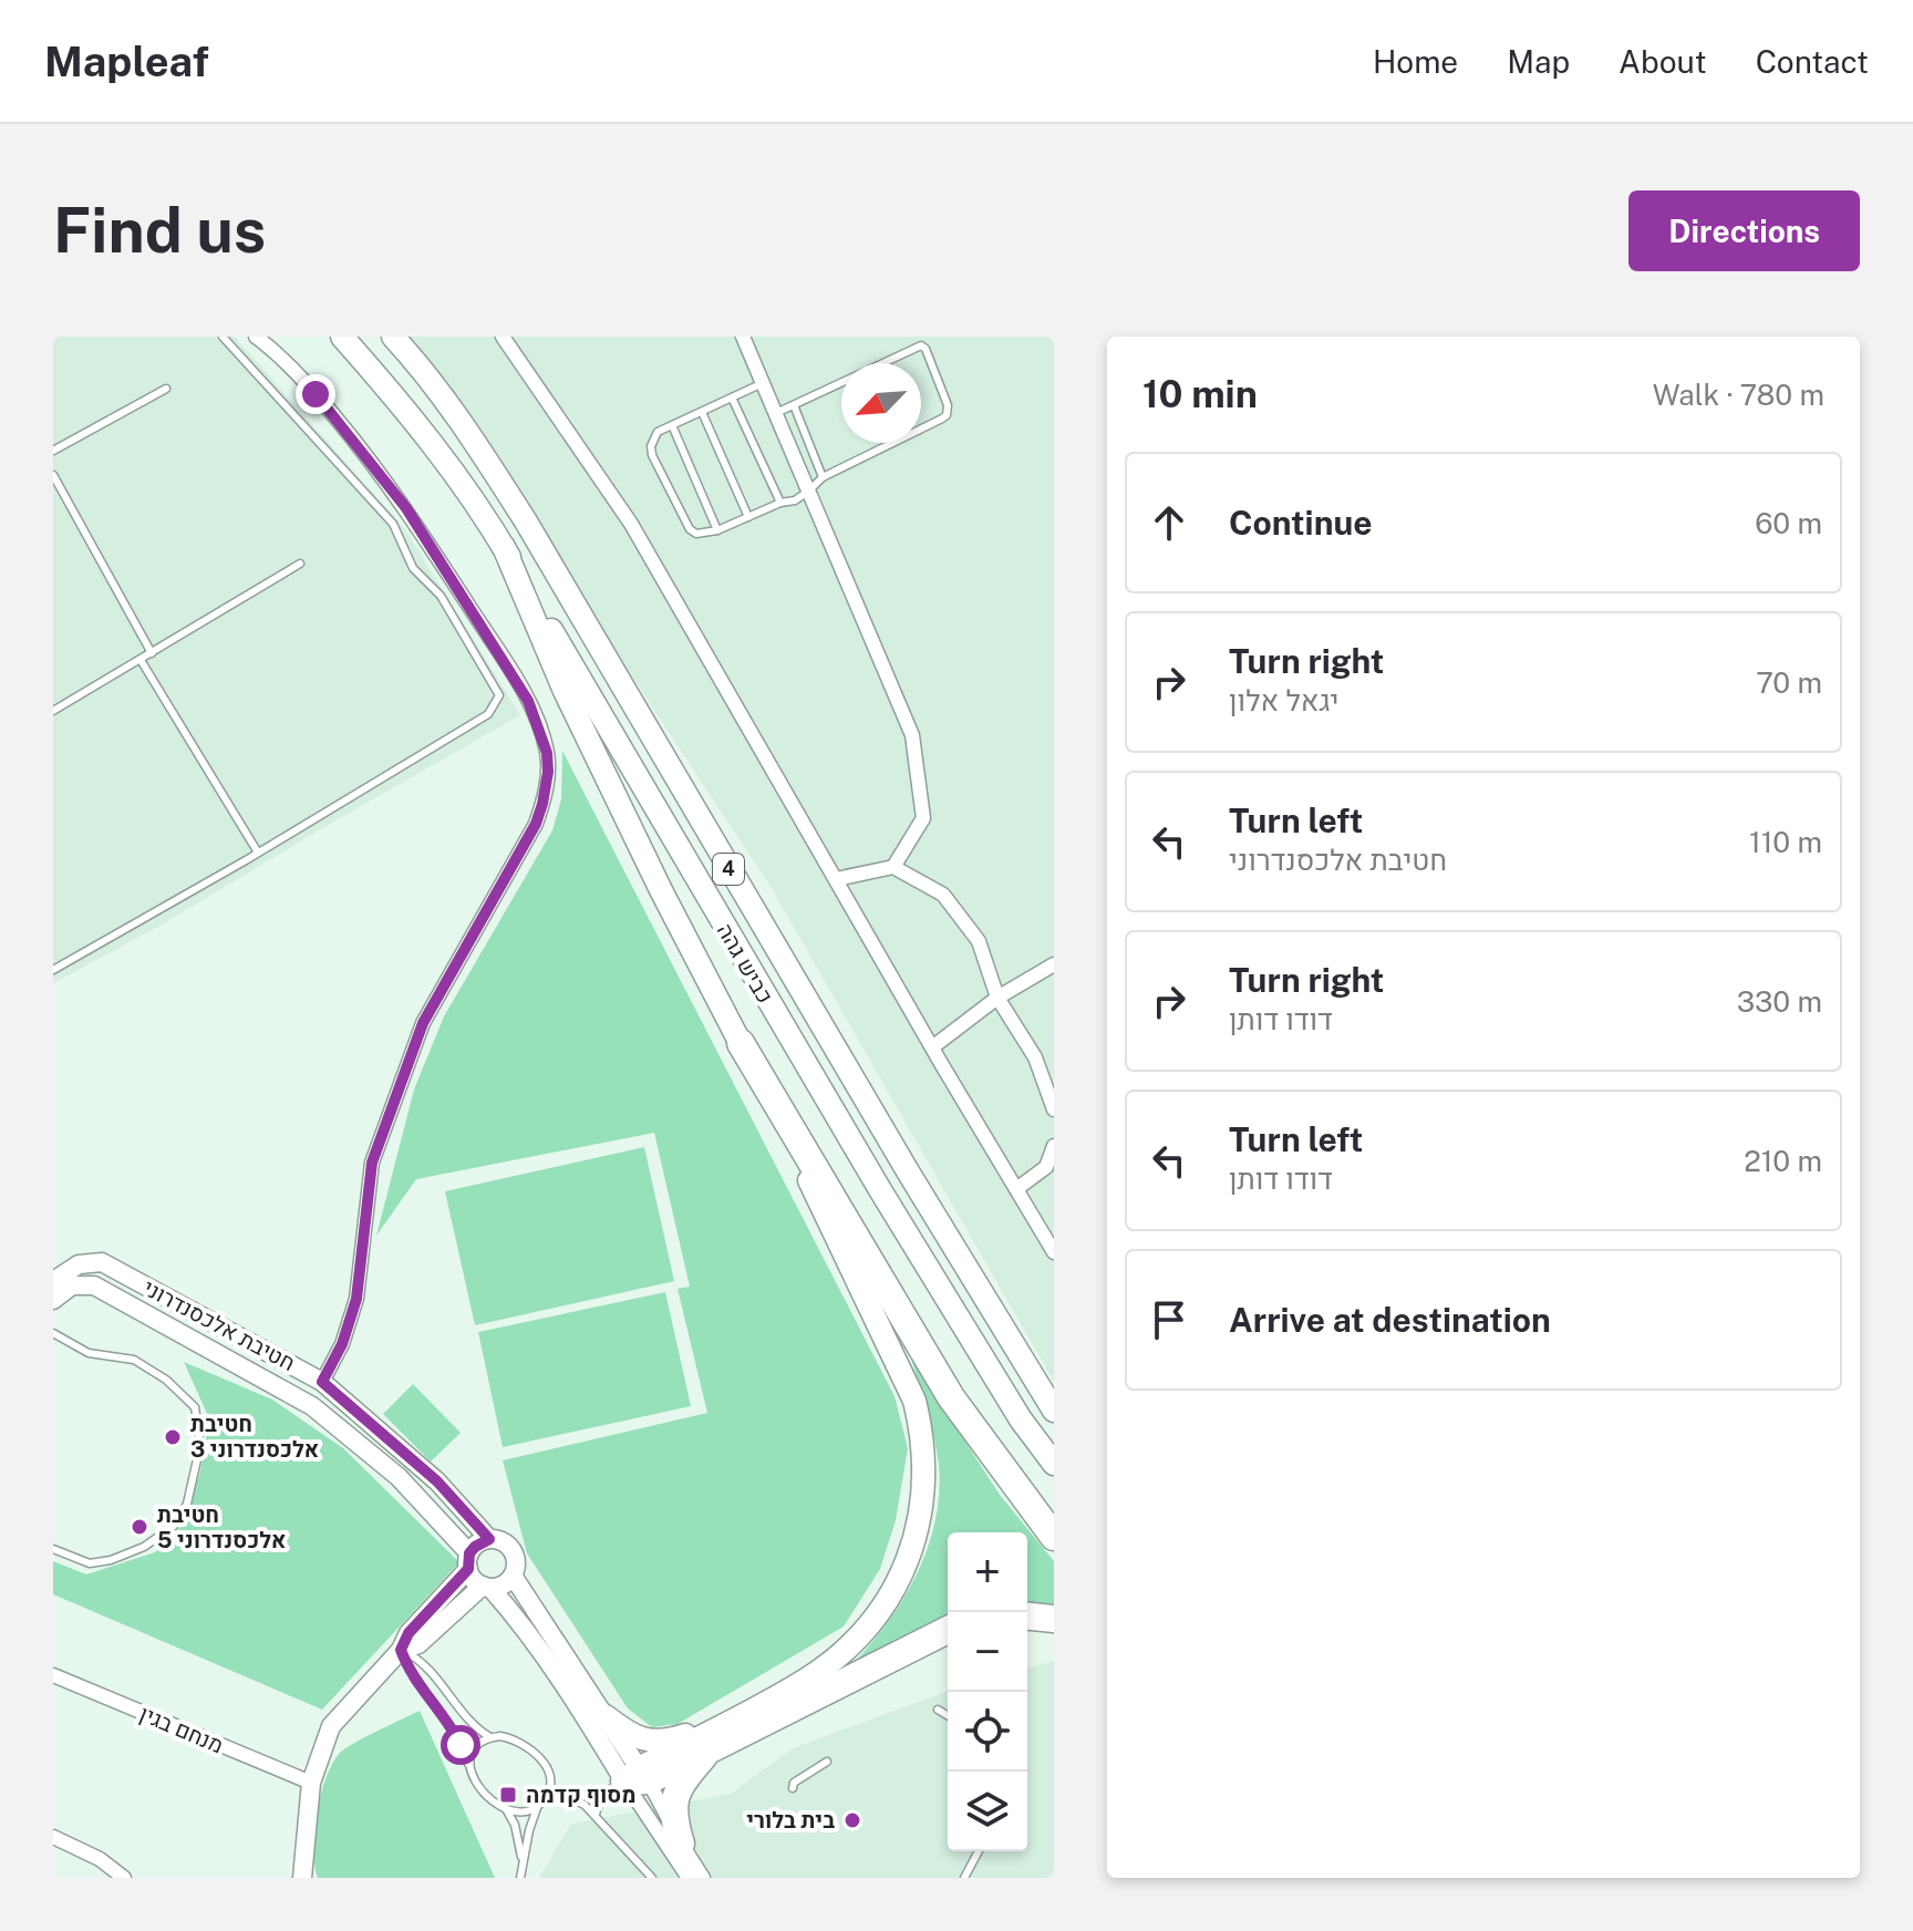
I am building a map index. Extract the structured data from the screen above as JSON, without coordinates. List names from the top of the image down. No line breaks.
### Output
{"streets":{"highway":["4","כביש גהה"],"street":["חטיבת אלכסנדרוני","מנחם בגין"]},"places":{"other":["חטיבת אלכסנדרוני 3","חטיבת אלכסנדרוני 5","בית בלורי"],"transit":["מסוף קדמה"]},"north":"bottom left","page":{"header":"Mapleaf","nav":["Home","Map","About","Contact"],"buttons":"Directions","title":"Find us","heading":["10 min","Walk · 780 m"],"list":[["Continue","60 m"],["Turn right","יגאל אלון","70 m"],["Turn left","חטיבת אלכסנדרוני","110 m"],["Turn right","דודו דותן","330 m"],["Turn left","דודו דותן","210 m"],"Arrive at destination"],"map_buttons":["+","−"]}}
